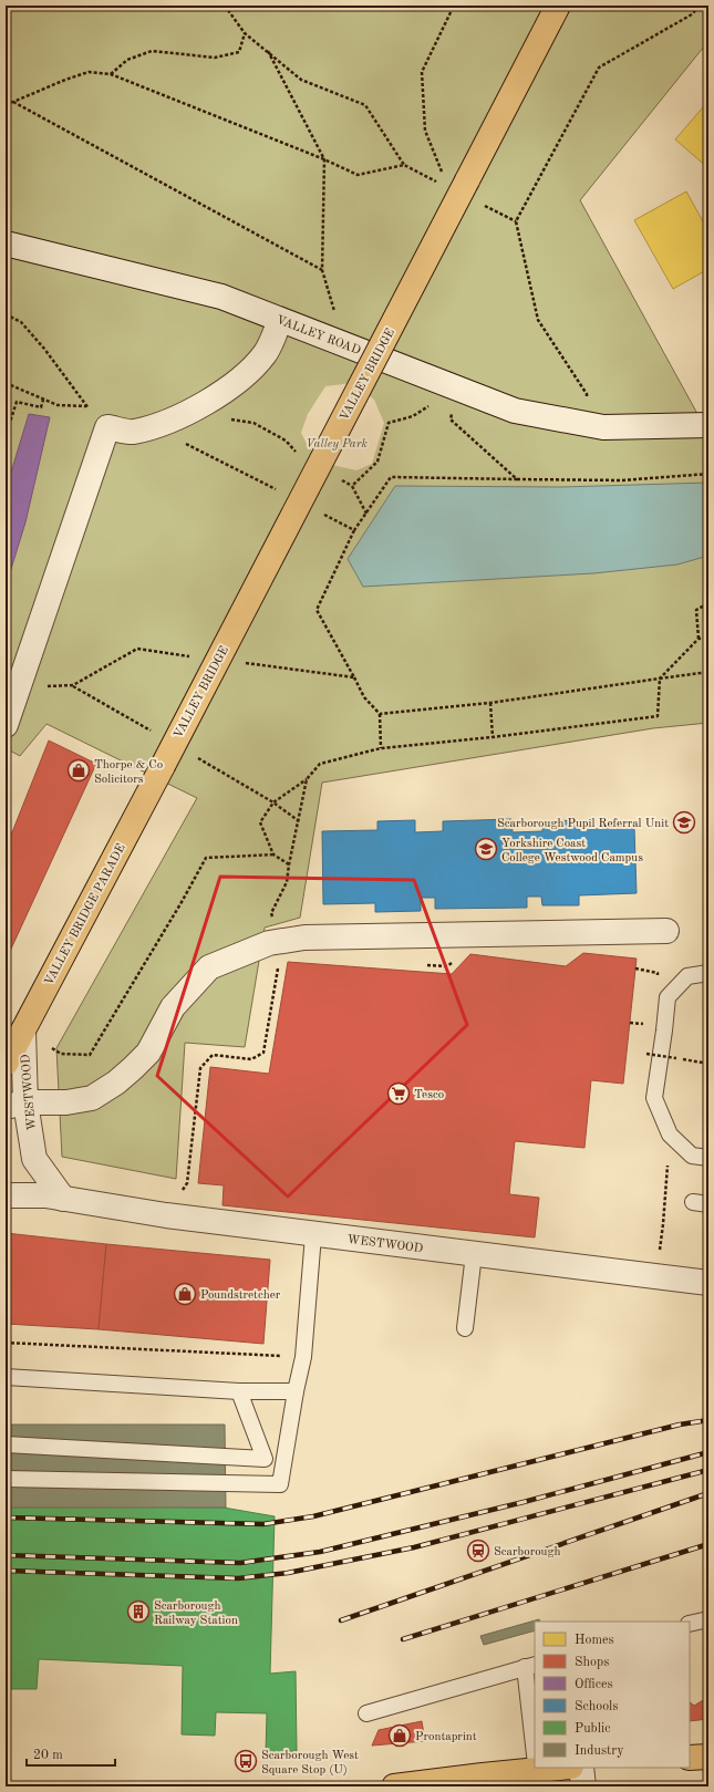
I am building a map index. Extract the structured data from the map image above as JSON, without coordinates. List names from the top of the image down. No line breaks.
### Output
{"streets":{"highway":["VALLEY BRIDGE","VALLEY BRIDGE PARADE"],"street":["VALLEY ROAD","WESTWOOD"]},"crossings":[["VALLEY BRIDGE","VALLEY BRIDGE PARADE"],["VALLEY BRIDGE PARADE","WESTWOOD"]],"parks":["Valley Park"],"places":{"shop":["Thorpe & Co Solicitors","Poundstretcher","Prontaprint"],"school or university":["Scarborough Pupil Referral Unit","Yorkshire Coast College Westwood Campus"],"supermarket":["Tesco"],"station":["Scarborough"],"building":["Scarborough Railway Station"],"bus stop":["Scarborough West Square Stop (U)"]},"legend":["Homes","Shops","Offices","Schools","Public","Industry"],"scale_bar":"20 m"}
